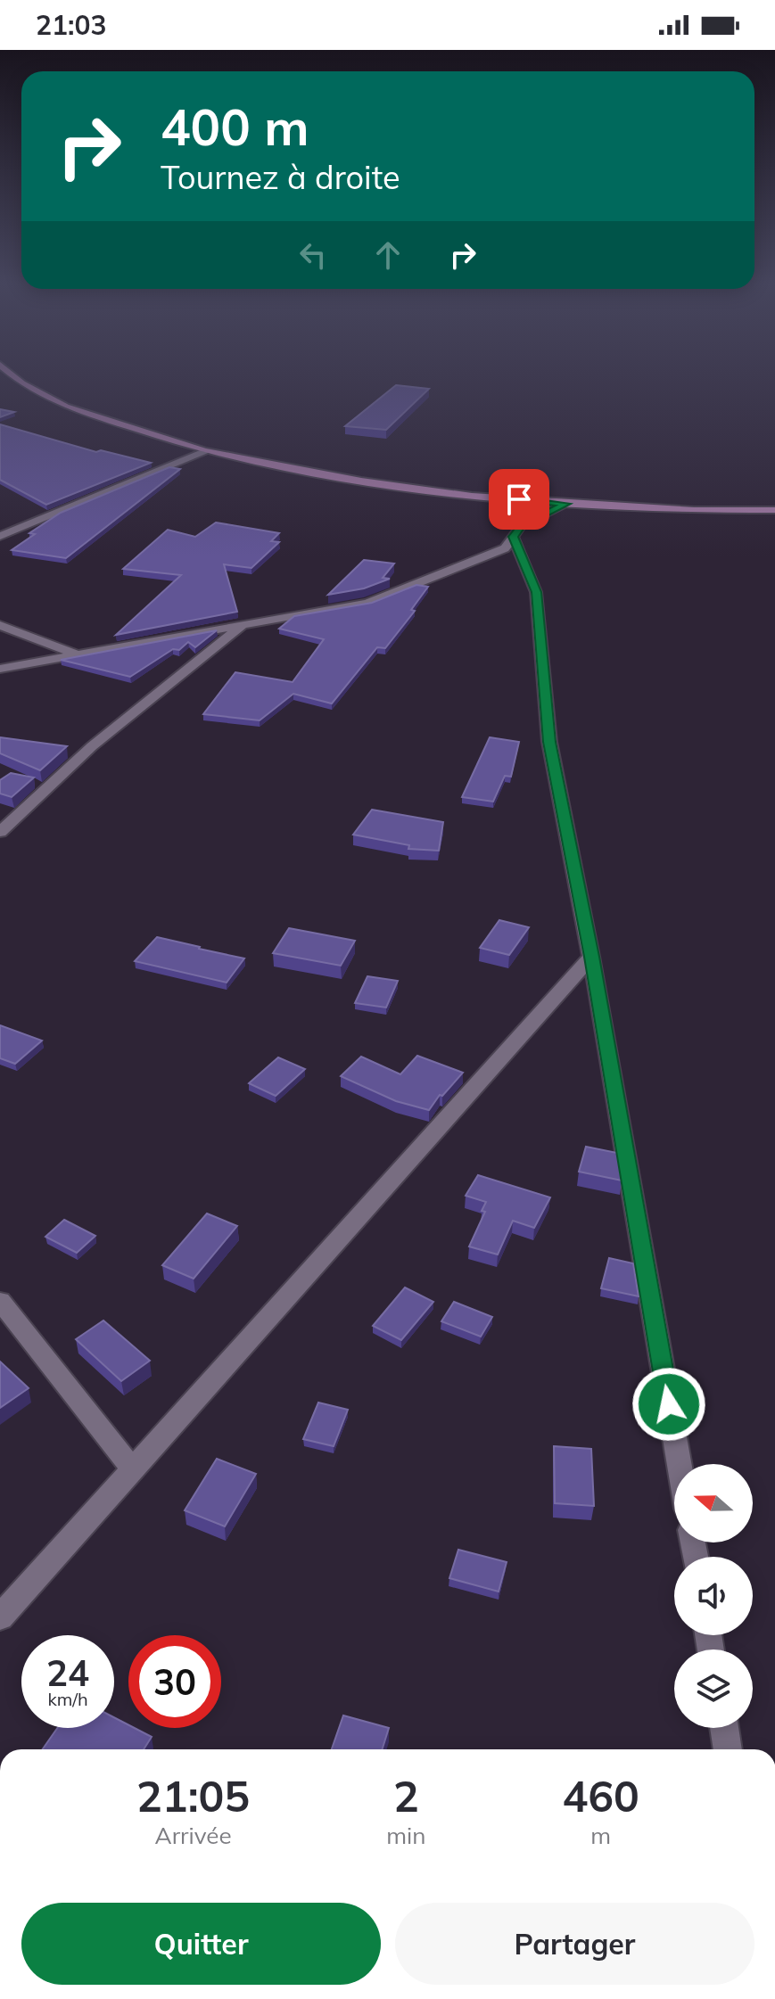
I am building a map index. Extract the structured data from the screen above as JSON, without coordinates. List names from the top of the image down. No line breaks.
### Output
{"north":"left","page":{"status":"21:03","turn":["400 m","Tournez à droite"],"speed":"24 km/h","limit":"30","eta":["21:05","Arrivée","2","min","460","m"],"buttons":["Quitter","Partager"]}}
